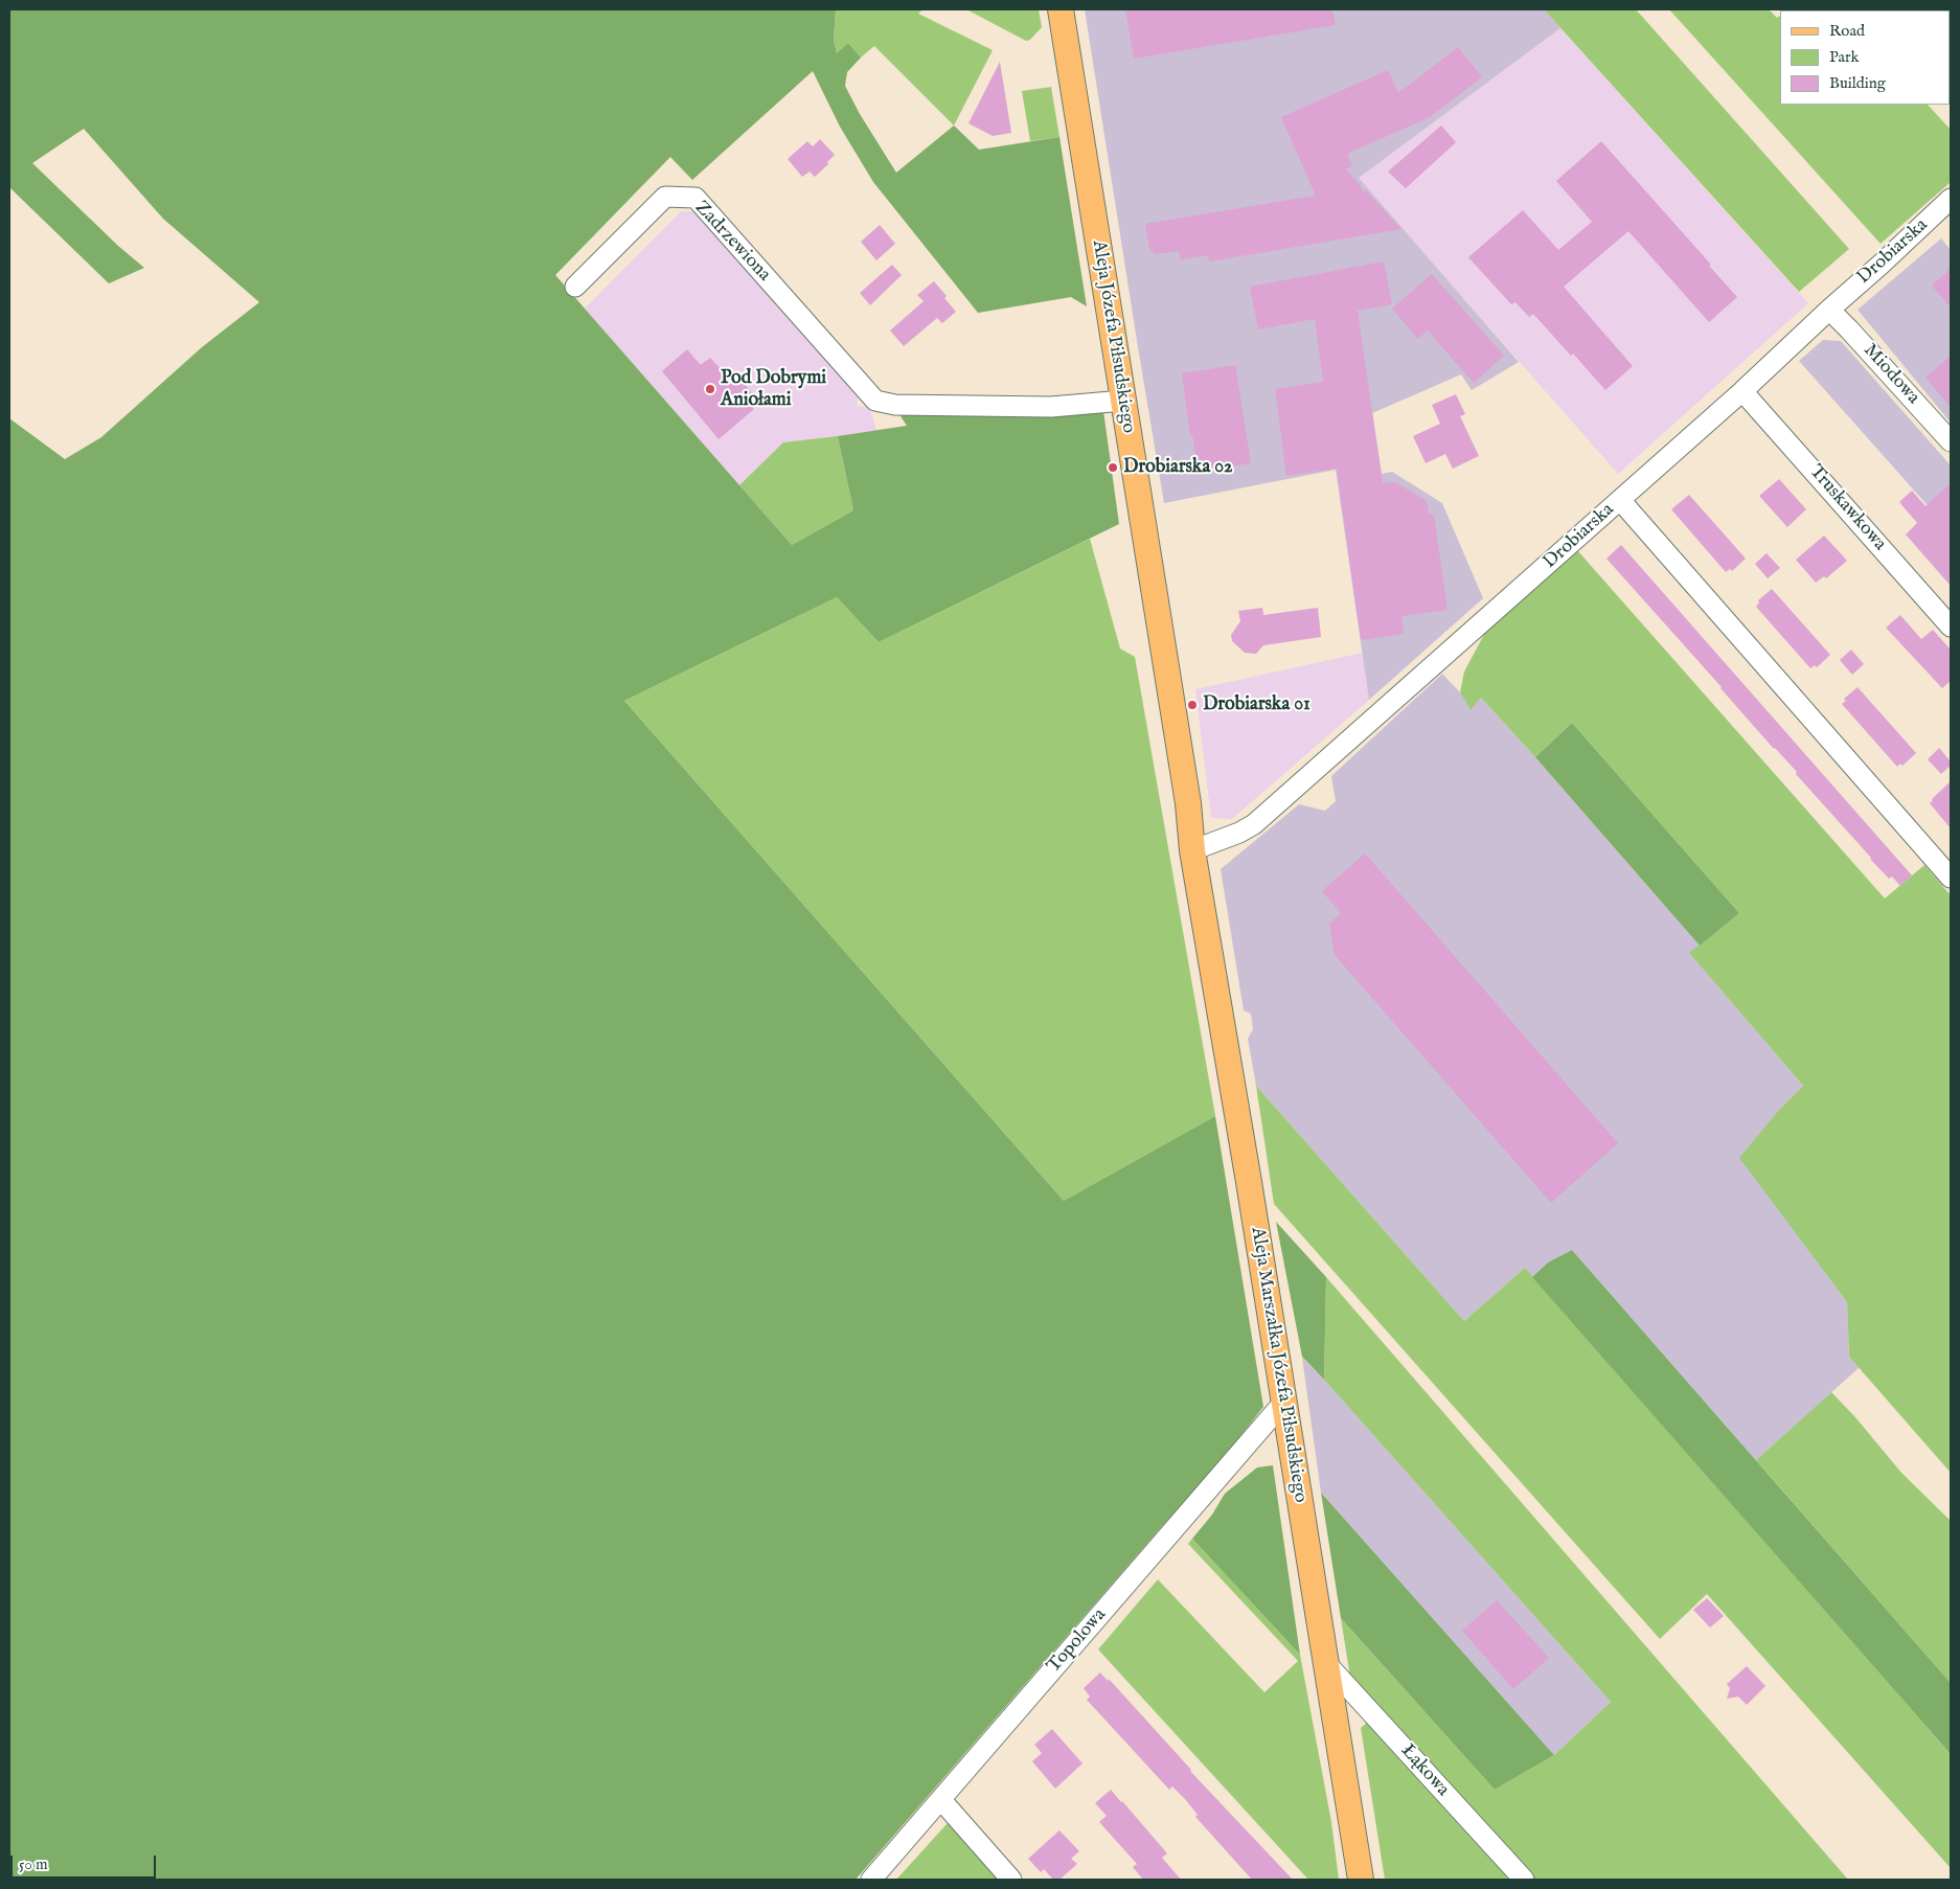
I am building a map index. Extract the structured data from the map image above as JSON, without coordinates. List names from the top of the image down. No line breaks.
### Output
{"streets":{"main road":["Aleja Józefa Piłsudskiego","Aleja Marszałka Józefa Piłsudskiego"],"street":["Zadrzewiona","Drobiarska","Miodowa","Truskawkowa","Topolowa","Łąkowa"]},"crossings":[["Zadrzewiona","Aleja Józefa Piłsudskiego"],["Drobiarska","Aleja Józefa Piłsudskiego"],["Drobiarska","Miodowa"],["Drobiarska","Truskawkowa"],["Drobiarska","Aleja Marszałka Józefa Piłsudskiego"],["Aleja Józefa Piłsudskiego","Aleja Marszałka Józefa Piłsudskiego"],["Aleja Marszałka Józefa Piłsudskiego","Topolowa"],["Aleja Marszałka Józefa Piłsudskiego","Łąkowa"]],"places":["Pod Dobrymi Aniołami","Drobiarska 02","Drobiarska 01"],"legend":["Road","Park","Building"],"scale_bar":"50 m"}
